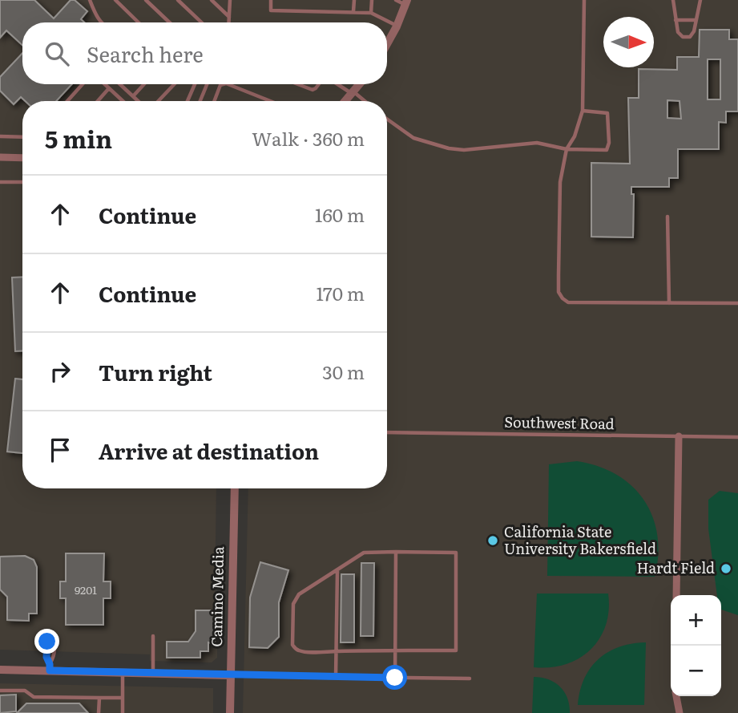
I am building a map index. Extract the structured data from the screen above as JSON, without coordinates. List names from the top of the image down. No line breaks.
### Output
{"streets":{"street":["Camino Media"],"lane":["Southwest Road"]},"places":["California State University Bakersfield","Hardt Field"],"house_numbers":["9201"],"north":"right","page":{"search":"Search here","heading":["5 min","Walk · 360 m"],"list":[["Continue","160 m"],["Continue","170 m"],["Turn right","30 m"],"Arrive at destination"],"map_buttons":["+","−"]}}
